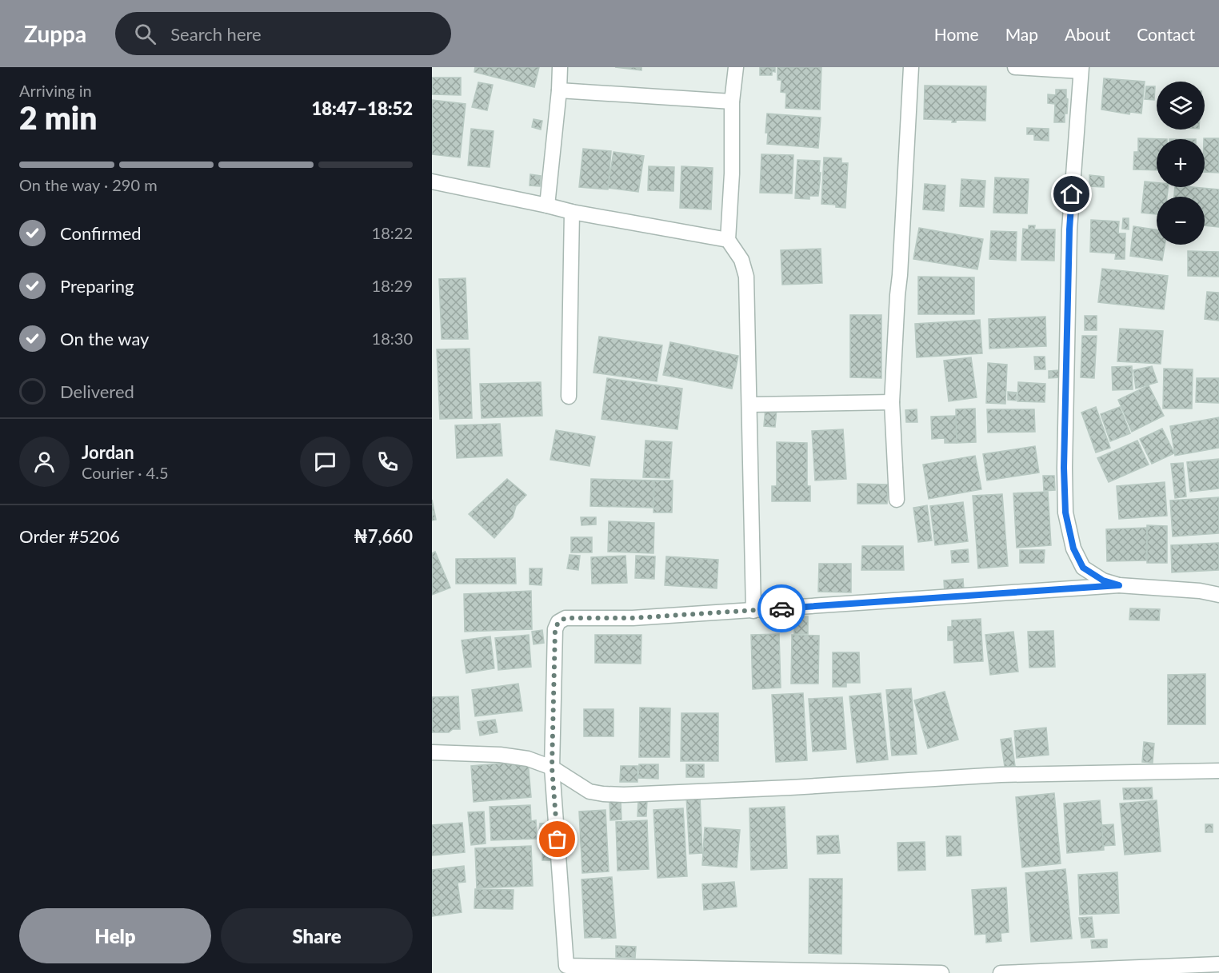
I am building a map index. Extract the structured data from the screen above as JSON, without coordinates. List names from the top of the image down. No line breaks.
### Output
{"page":{"header":"Zuppa","search":"Search here","nav":["Home","Map","About","Contact"],"heading":["2 min","Arriving in","18:47–18:52"],"panel":["Jordan","Courier · 4.5","Order #5206","₦7,660"],"map_buttons":["+","−"],"bar":"On the way · 290 m","list":[["Confirmed","18:22"],["Preparing","18:29"],["On the way","18:30"],"Delivered"],"buttons":["Help","Share"]}}
